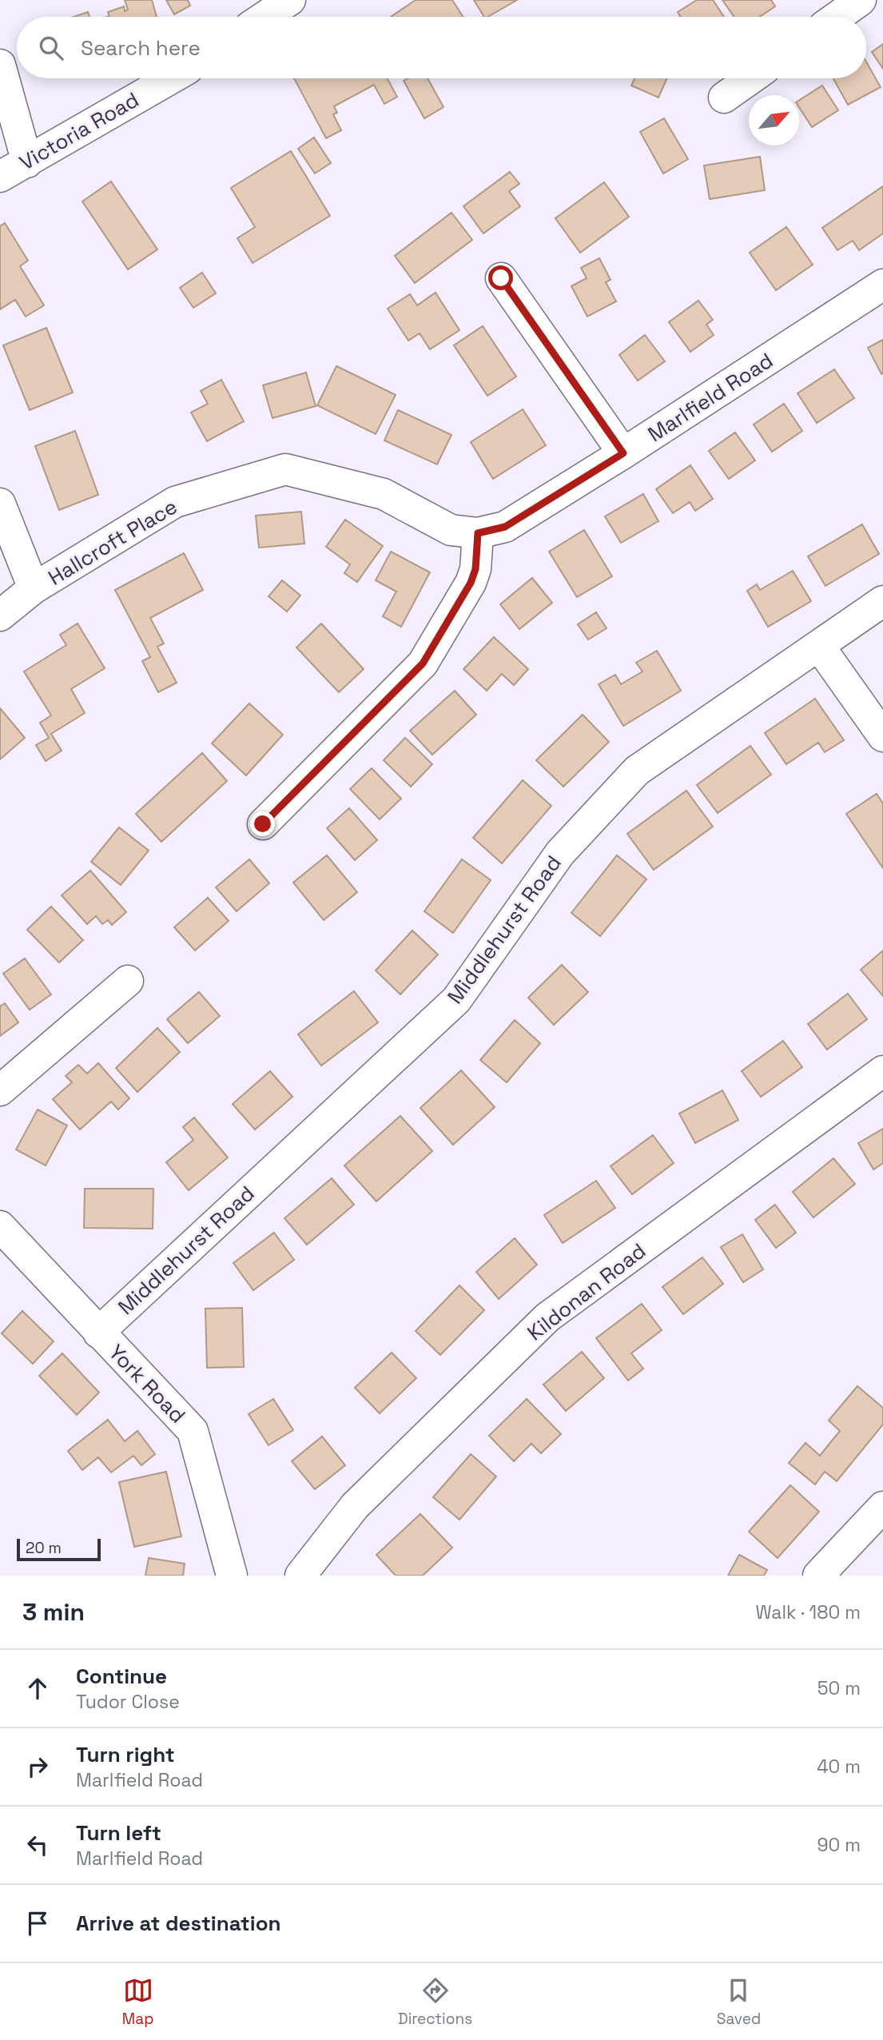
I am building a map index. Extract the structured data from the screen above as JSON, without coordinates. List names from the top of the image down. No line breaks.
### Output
{"streets":{"street":["Victoria Road","Marlfield Road","Hallcroft Place","Middlehurst Road","Kildonan Road","York Road"]},"crossings":[["Marlfield Road","Hallcroft Place"],["Middlehurst Road","York Road"]],"scale_bar":"20 m","north":"top right","page":{"search":"Search here","scale":"20 m","heading":["3 min","Walk · 180 m"],"list":[["Continue","Tudor Close","50 m"],["Turn right","Marlfield Road","40 m"],["Turn left","Marlfield Road","90 m"],"Arrive at destination"],"nav":["Map","Directions","Saved"]}}
